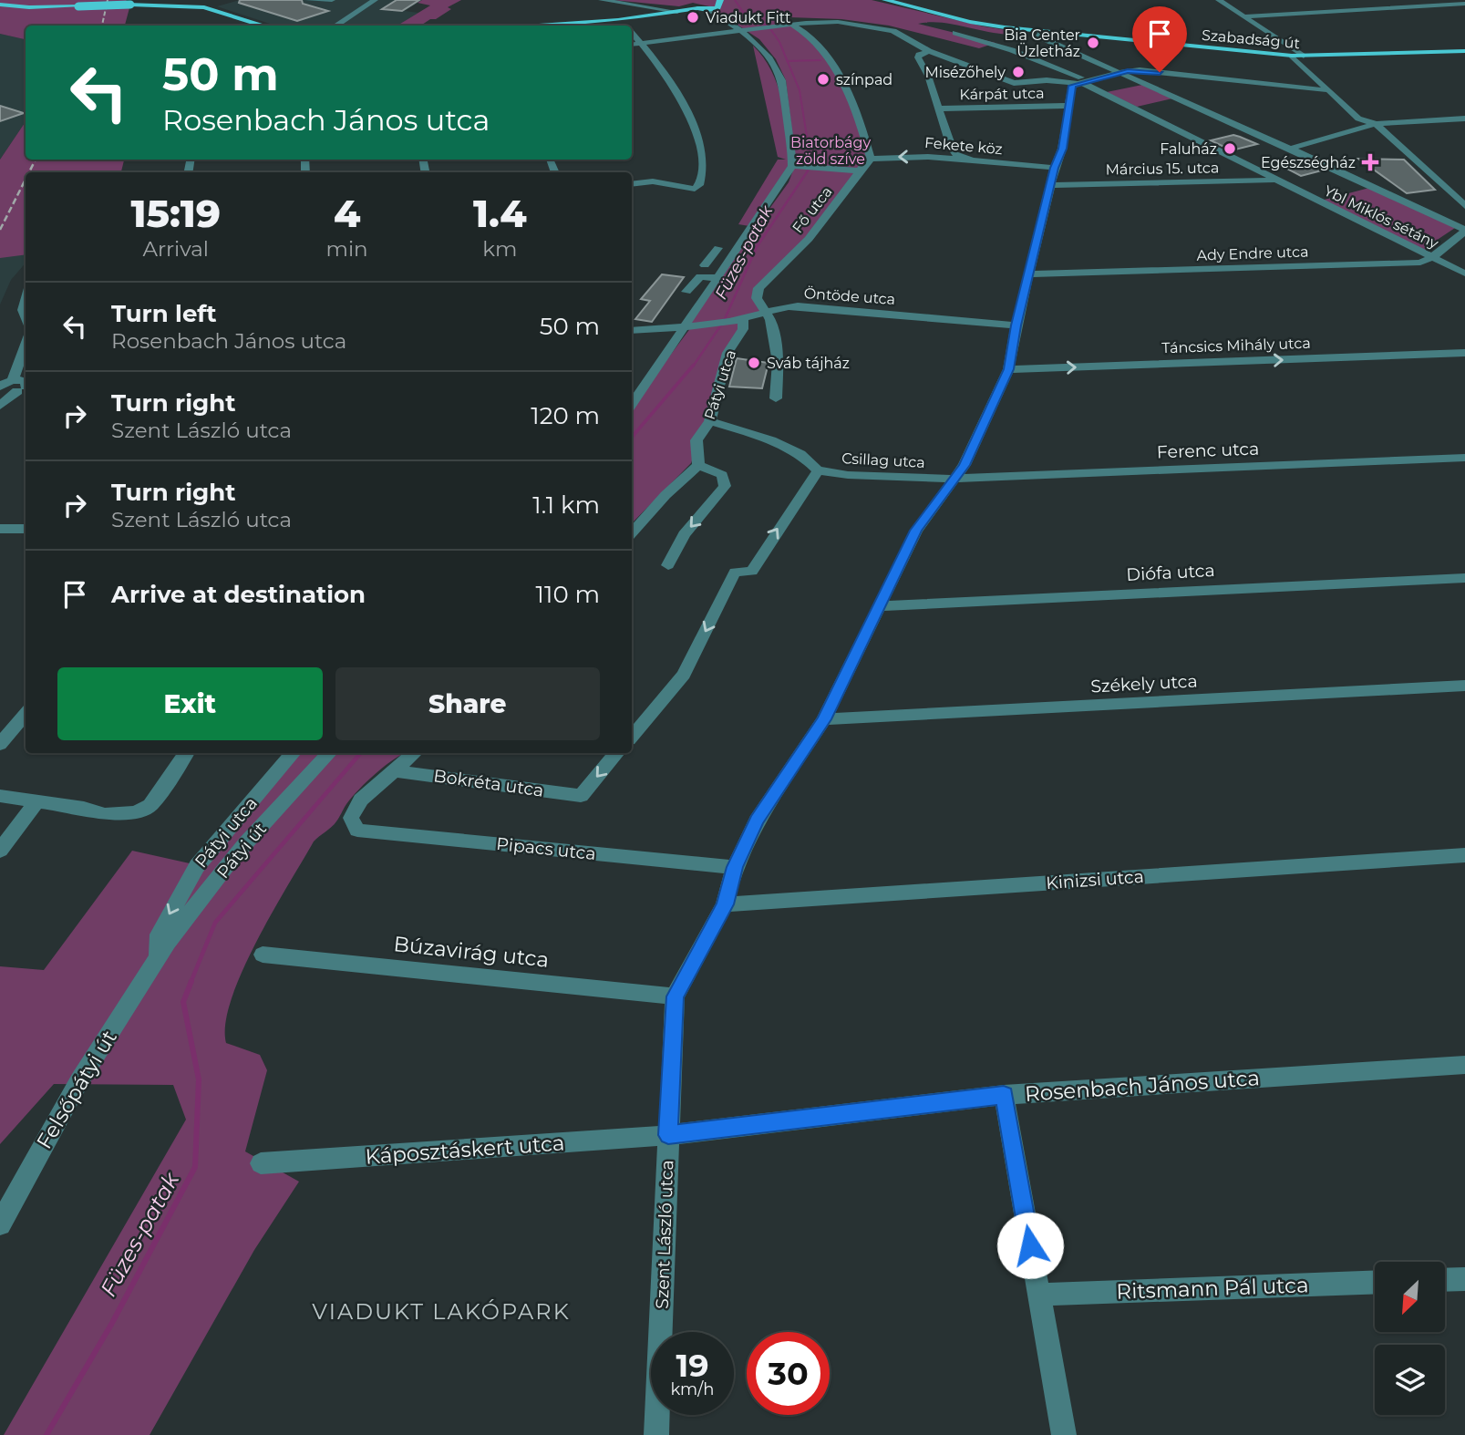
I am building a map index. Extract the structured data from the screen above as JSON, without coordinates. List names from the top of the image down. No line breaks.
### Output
{"streets":{"main road":["Szabadság út"],"street":["Kárpát utca","Fekete köz","Március 15. utca","Fő utca","Ybl Miklós sétány","Ady Endre utca","Öntöde utca","Táncsics Mihály utca","Pátyi utca","Ferenc utca","Csillag utca","Diófa utca","Székely utca","Bokréta utca","Pipacs utca","Pátyi út","Kinizsi utca","Búzavirág utca","Rosenbach János utca","Felsőpátyi út","Káposztáskert utca","Szent László utca","Ritsmann Pál utca"]},"crossings":[["Kárpát utca","Szent László utca"],["Fekete köz","Fő utca"],["Fekete köz","Szent László utca"],["Március 15. utca","Ybl Miklós sétány"],["Március 15. utca","Szent László utca"],["Fő utca","Öntöde utca"],["Ybl Miklós sétány","Ady Endre utca"],["Ybl Miklós sétány","Szent László utca"],["Ady Endre utca","Szent László utca"],["Öntöde utca","Pátyi utca"],["Öntöde utca","Szent László utca"],["Táncsics Mihály utca","Szent László utca"],["Pátyi utca","Csillag utca"],["Pátyi utca","Pátyi út"],["Pátyi utca","Felsőpátyi út"],["Ferenc utca","Csillag utca"],["Ferenc utca","Szent László utca"],["Csillag utca","Szent László utca"],["Diófa utca","Szent László utca"],["Székely utca","Szent László utca"],["Bokréta utca","Pipacs utca"],["Pipacs utca","Szent László utca"],["Pátyi út","Felsőpátyi út"],["Kinizsi utca","Szent László utca"],["Búzavirág utca","Szent László utca"],["Rosenbach János utca","Káposztáskert utca"],["Rosenbach János utca","Szent László utca"],["Káposztáskert utca","Szent László utca"]],"one_way":["Táncsics Mihály utca","Pátyi utca","Bokréta utca"],"districts":["VIADUKT LAKÓPARK"],"water":["Füzes-patak"],"parks":["Biatorbágy zöld szíve"],"places":{"other":["Viadukt Fitt","Bia Center Üzletház","Misézőhely","színpad","Faluház","Sváb tájház"],"health":["Egészségház"]},"north":"bottom left","page":{"turn":["50 m","Rosenbach János utca"],"eta":["15:19","Arrival","4","min","1.4","km"],"list":[{"name":"Turn left","note":"Rosenbach János utca","value":"50 m"},{"name":"Turn right","note":"Szent László utca","value":"120 m"},{"name":"Turn right","note":"Szent László utca","value":"1.1 km"},{"name":"Arrive at destination","value":"110 m"}],"buttons":["Exit","Share"],"speed":"19 km/h","limit":"30"}}
